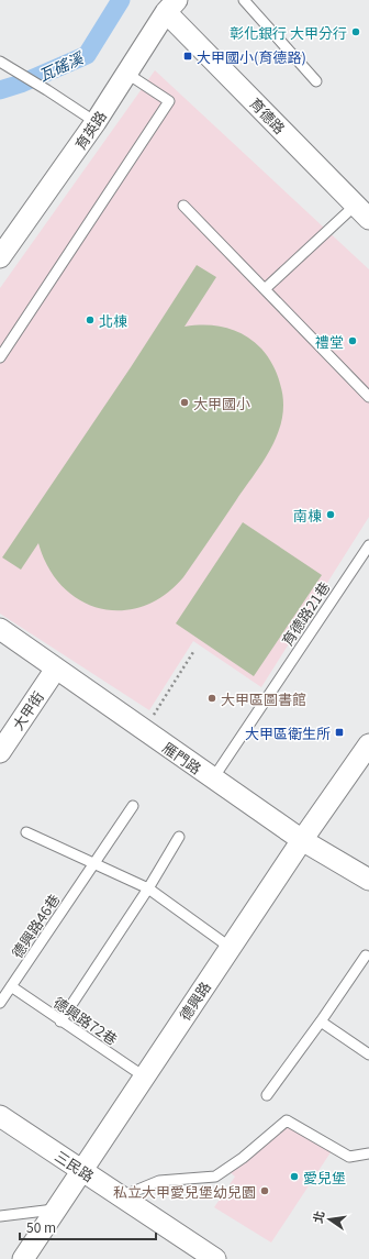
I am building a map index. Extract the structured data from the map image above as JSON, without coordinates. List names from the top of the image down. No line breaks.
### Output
{"streets":{"street":["育德路","育英路","大甲街","雁門路","德興路","三民路"],"lane":["育德路21巷","德興路46巷","德興路72巷"]},"crossings":[["育德路","育英路"],["育德路21巷","雁門路"],["大甲街","雁門路"],["雁門路","德興路"],["德興路46巷","德興路72巷"],["德興路","德興路72巷"],["德興路","三民路"]],"water":["瓦磘溪"],"places":{"other":["彰化銀行 大甲分行","北棟","禮堂","大甲國小","南棟","大甲區圖書館","愛兒堡","私立大甲愛兒堡幼兒園"],"transit":["大甲國小(育德路)","大甲區衛生所"]},"scale_bar":"50 m","north":"left"}
